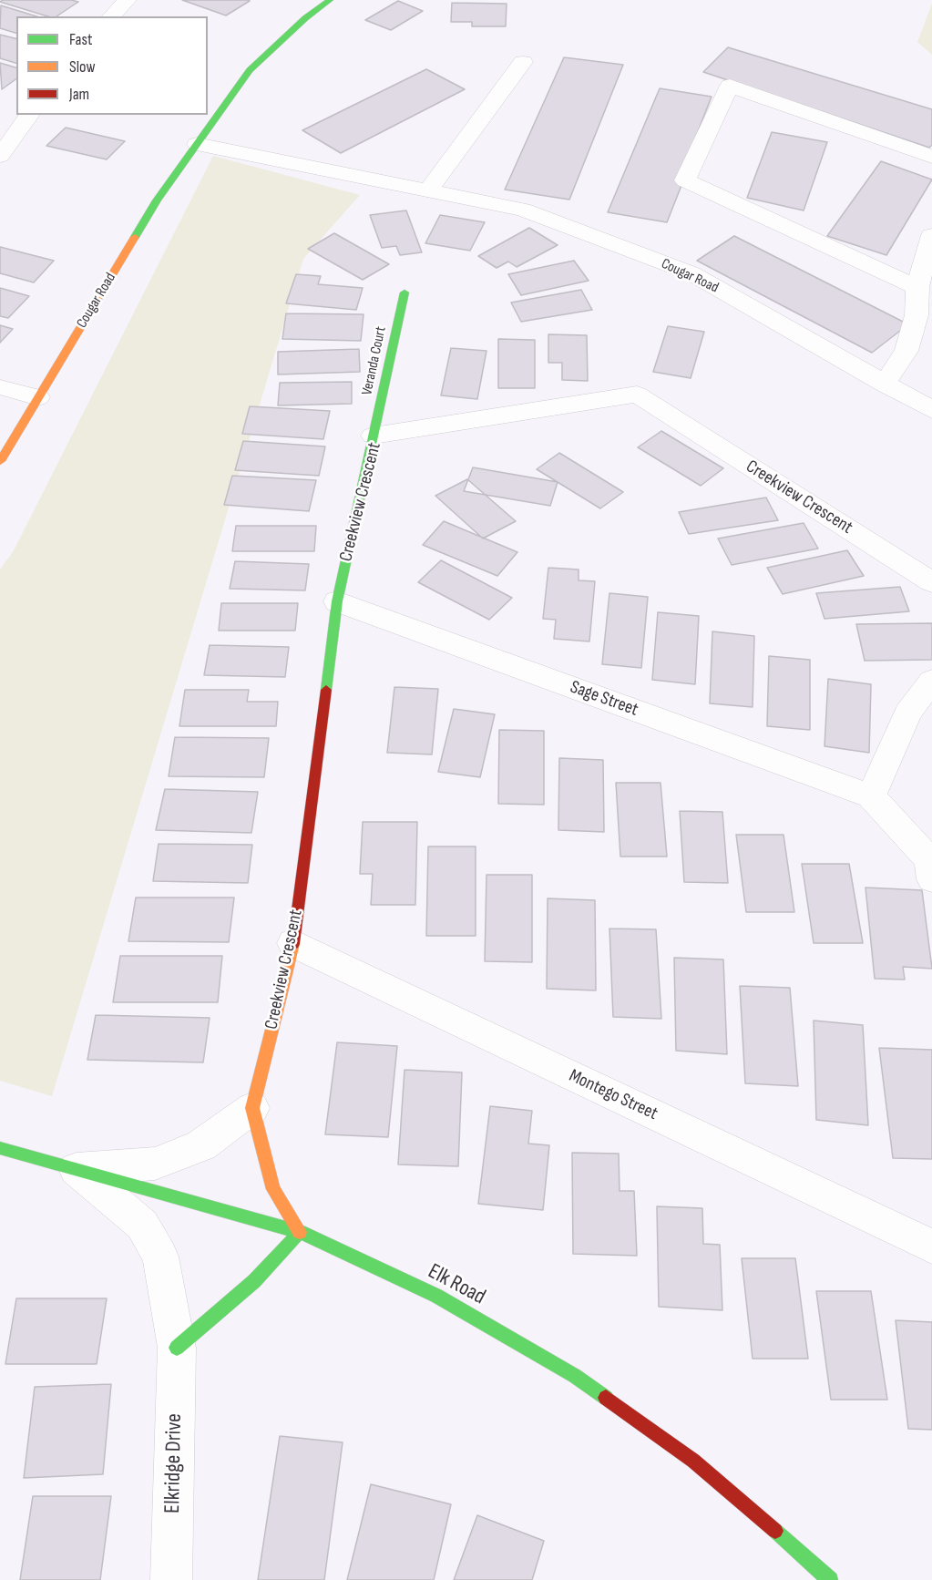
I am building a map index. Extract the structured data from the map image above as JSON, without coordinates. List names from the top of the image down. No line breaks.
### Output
{"streets":{"street":["Cougar Road","Veranda Court","Creekview Crescent","Sage Street","Montego Street","Elk Road","Elkridge Drive"]},"crossings":[["Veranda Court","Creekview Crescent"],["Creekview Crescent","Sage Street"],["Creekview Crescent","Montego Street"],["Creekview Crescent","Elk Road"],["Elk Road","Elkridge Drive"]],"legend":["Fast","Slow","Jam"]}
